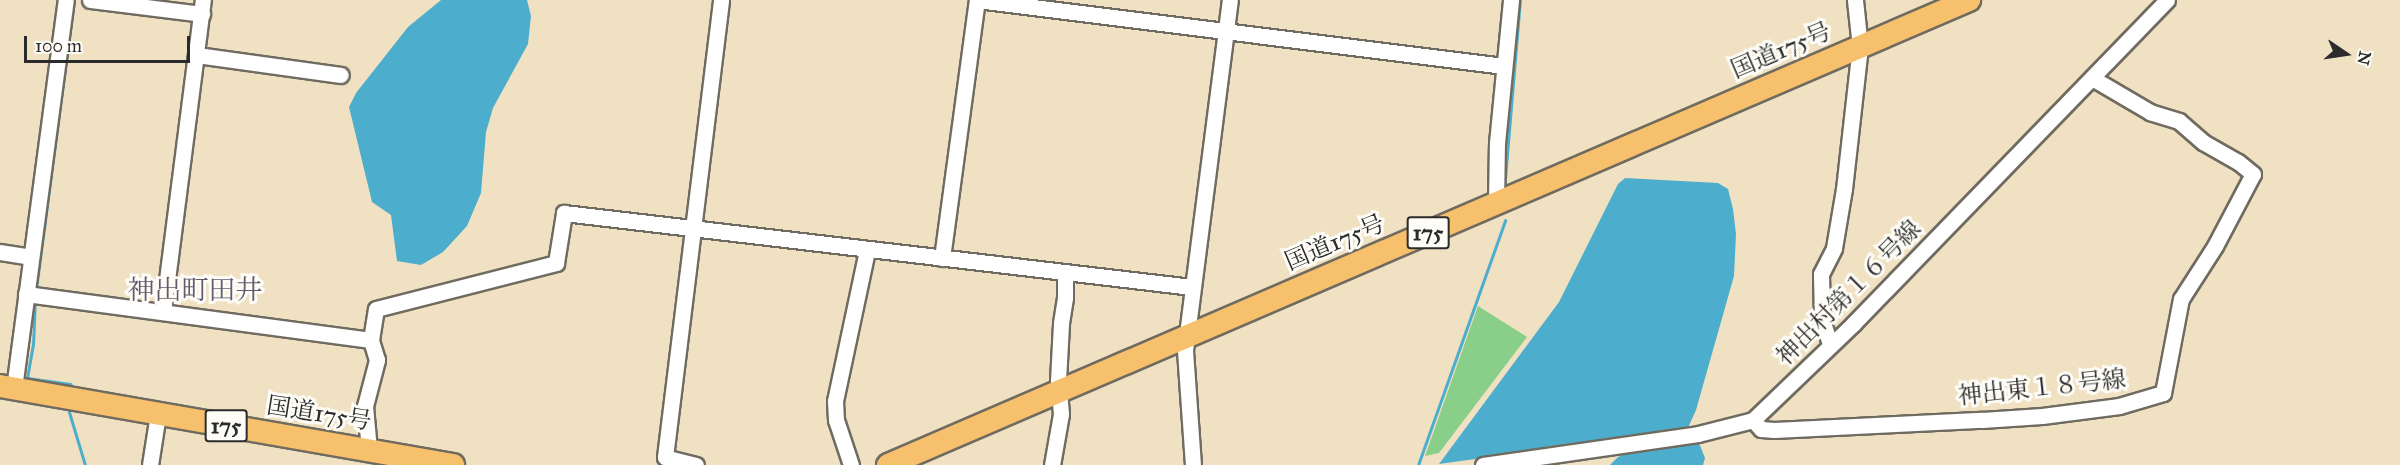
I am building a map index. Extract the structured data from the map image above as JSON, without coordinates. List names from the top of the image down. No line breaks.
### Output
{"streets":{"highway":["国道175号","175"],"street":["神出村第１６号線","神出東１８号線"]},"crossings":[["神出村第１６号線","神出東１８号線"]],"districts":["神出町田井"],"scale_bar":"100 m","north":"right"}
